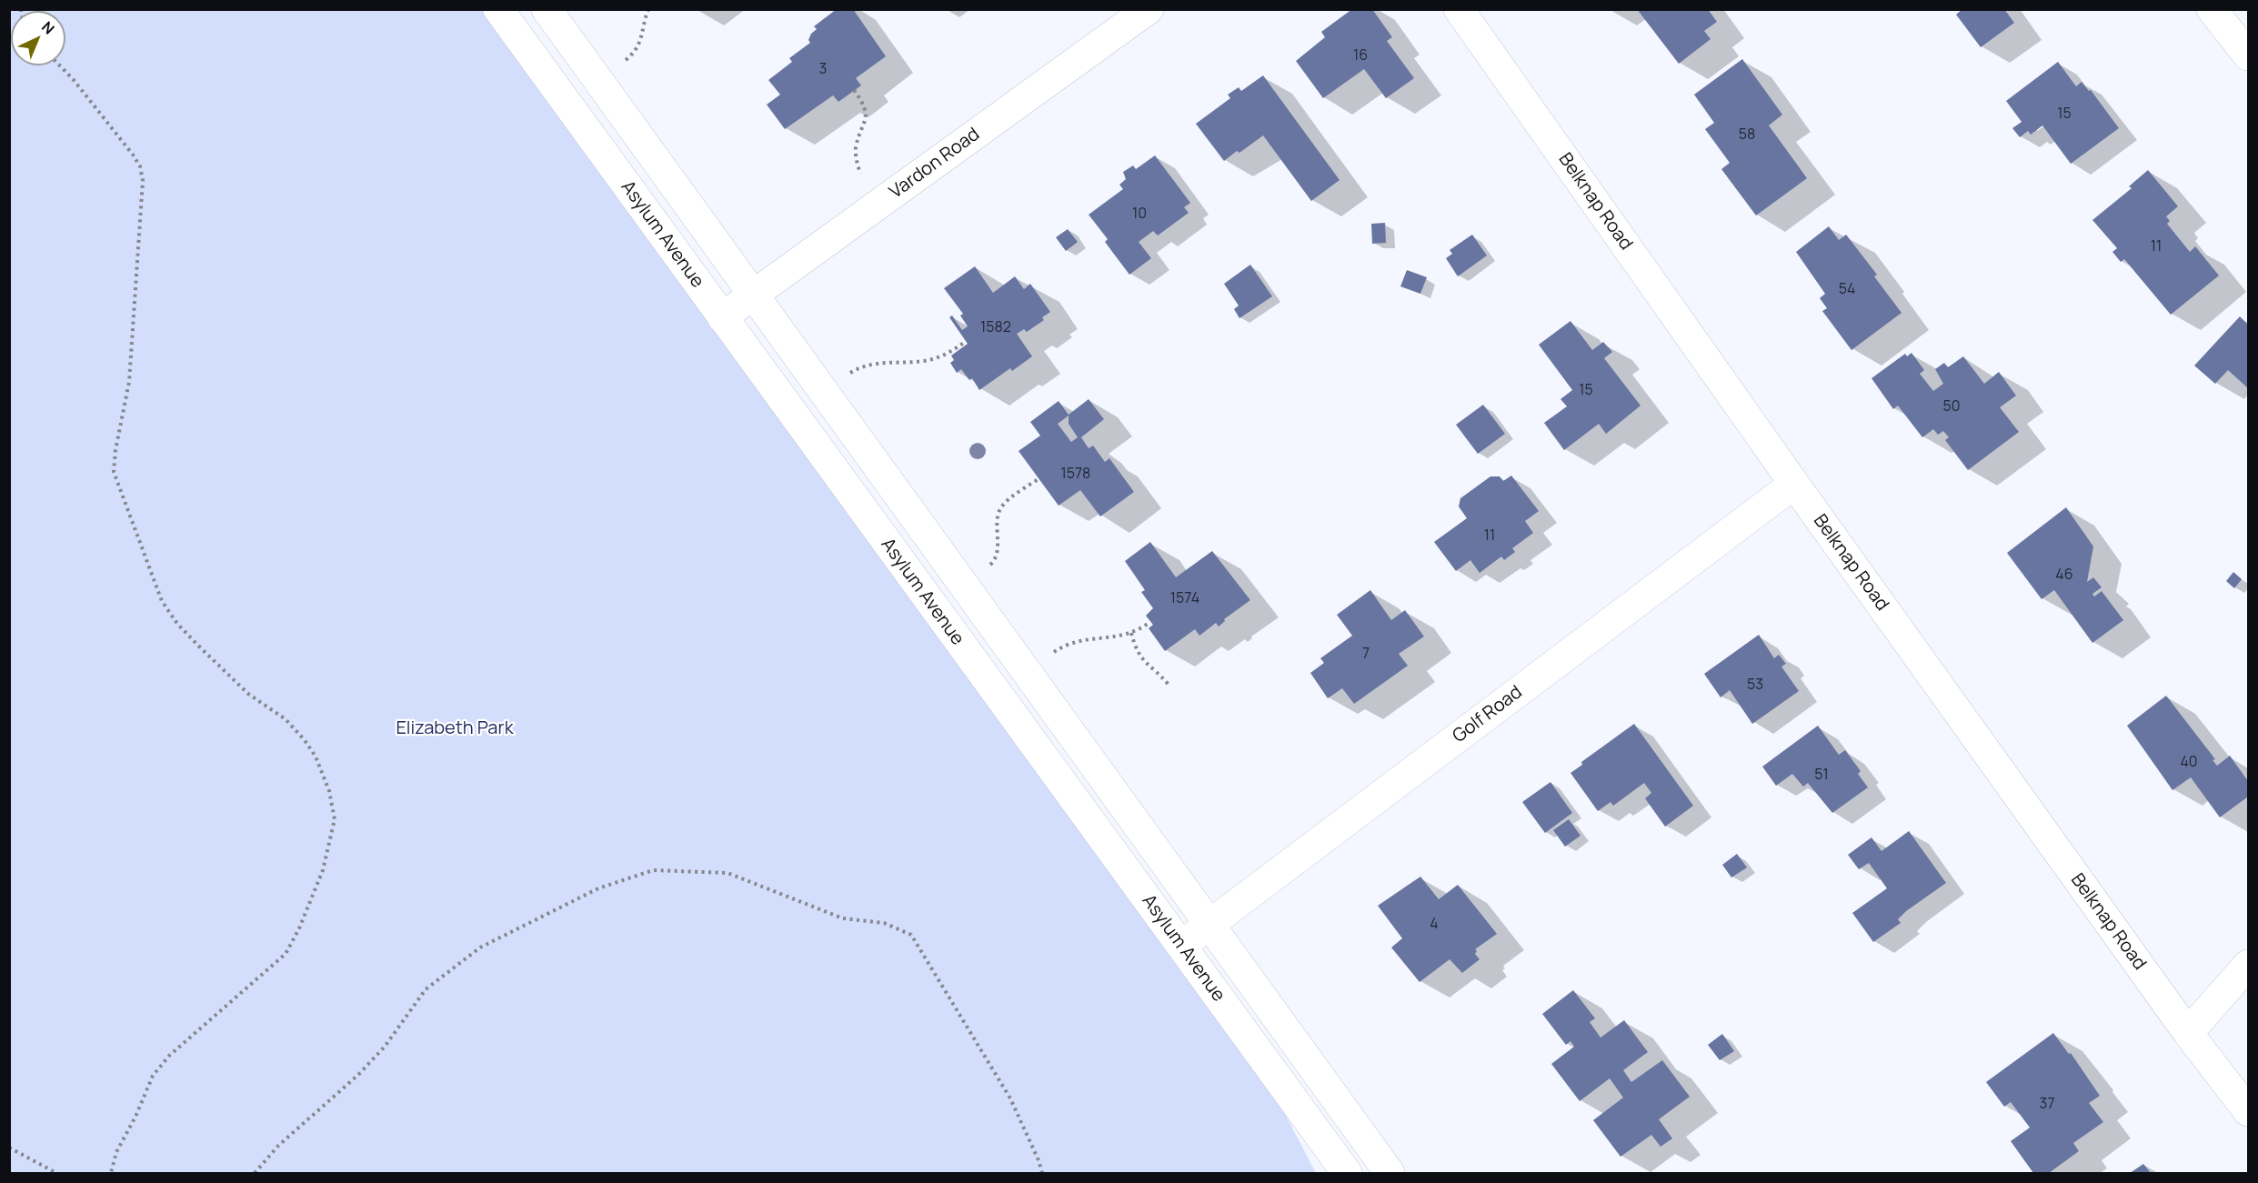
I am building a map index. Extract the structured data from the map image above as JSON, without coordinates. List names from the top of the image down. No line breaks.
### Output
{"streets":{"main road":["Vardon Road","Belknap Road","Asylum Avenue","Golf Road"]},"crossings":[["Vardon Road","Asylum Avenue"],["Belknap Road","Golf Road"],["Asylum Avenue","Golf Road"]],"parks":["Elizabeth Park"],"house_numbers":["16","3","15","58","10","11","54","1582","15","50","1578","11","46","1574","7","53","40","51","4","37"],"north":"top right"}
